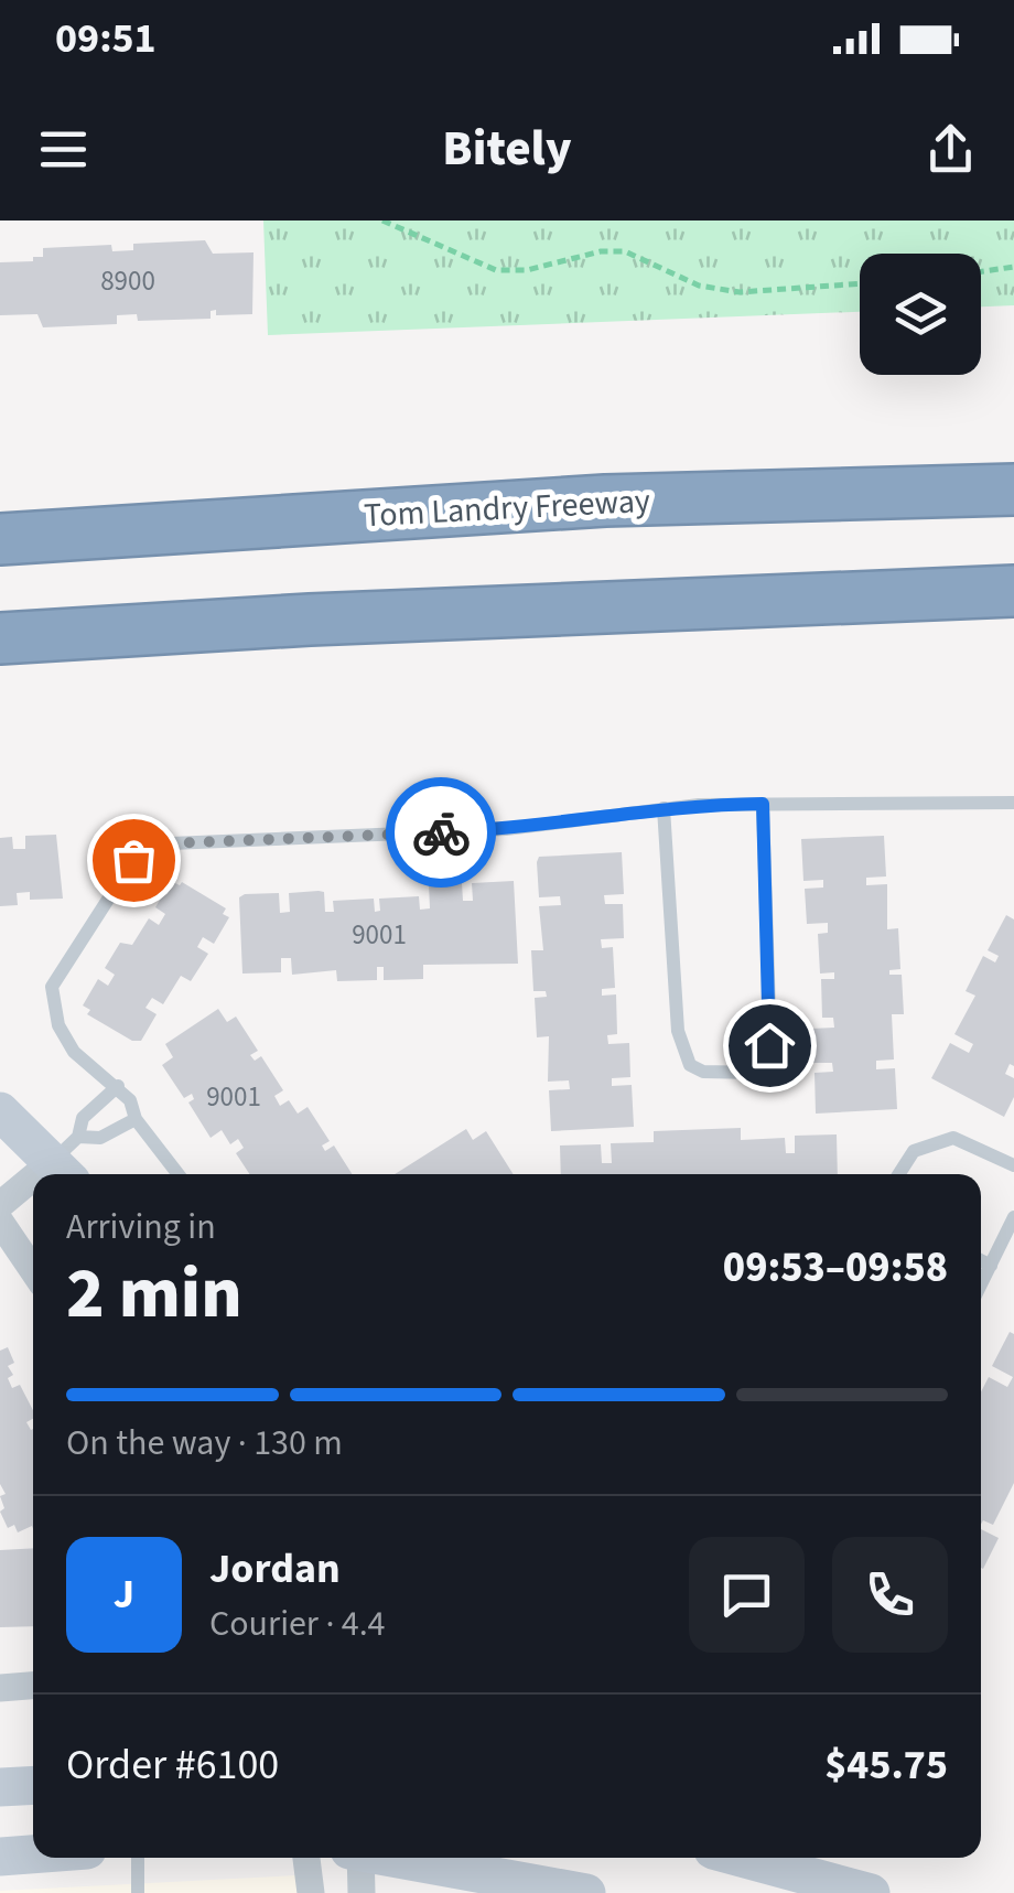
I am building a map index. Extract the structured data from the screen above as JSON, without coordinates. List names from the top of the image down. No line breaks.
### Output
{"streets":{"highway":["Tom Landry Freeway"]},"house_numbers":["8900","9001","9001"],"page":{"status":"09:51","header":"Bitely","heading":["2 min","Arriving in","09:53–09:58"],"panel":["Jordan","Courier · 4.4","Order #6100","$45.75"],"bar":"On the way · 130 m","round":"J"}}
